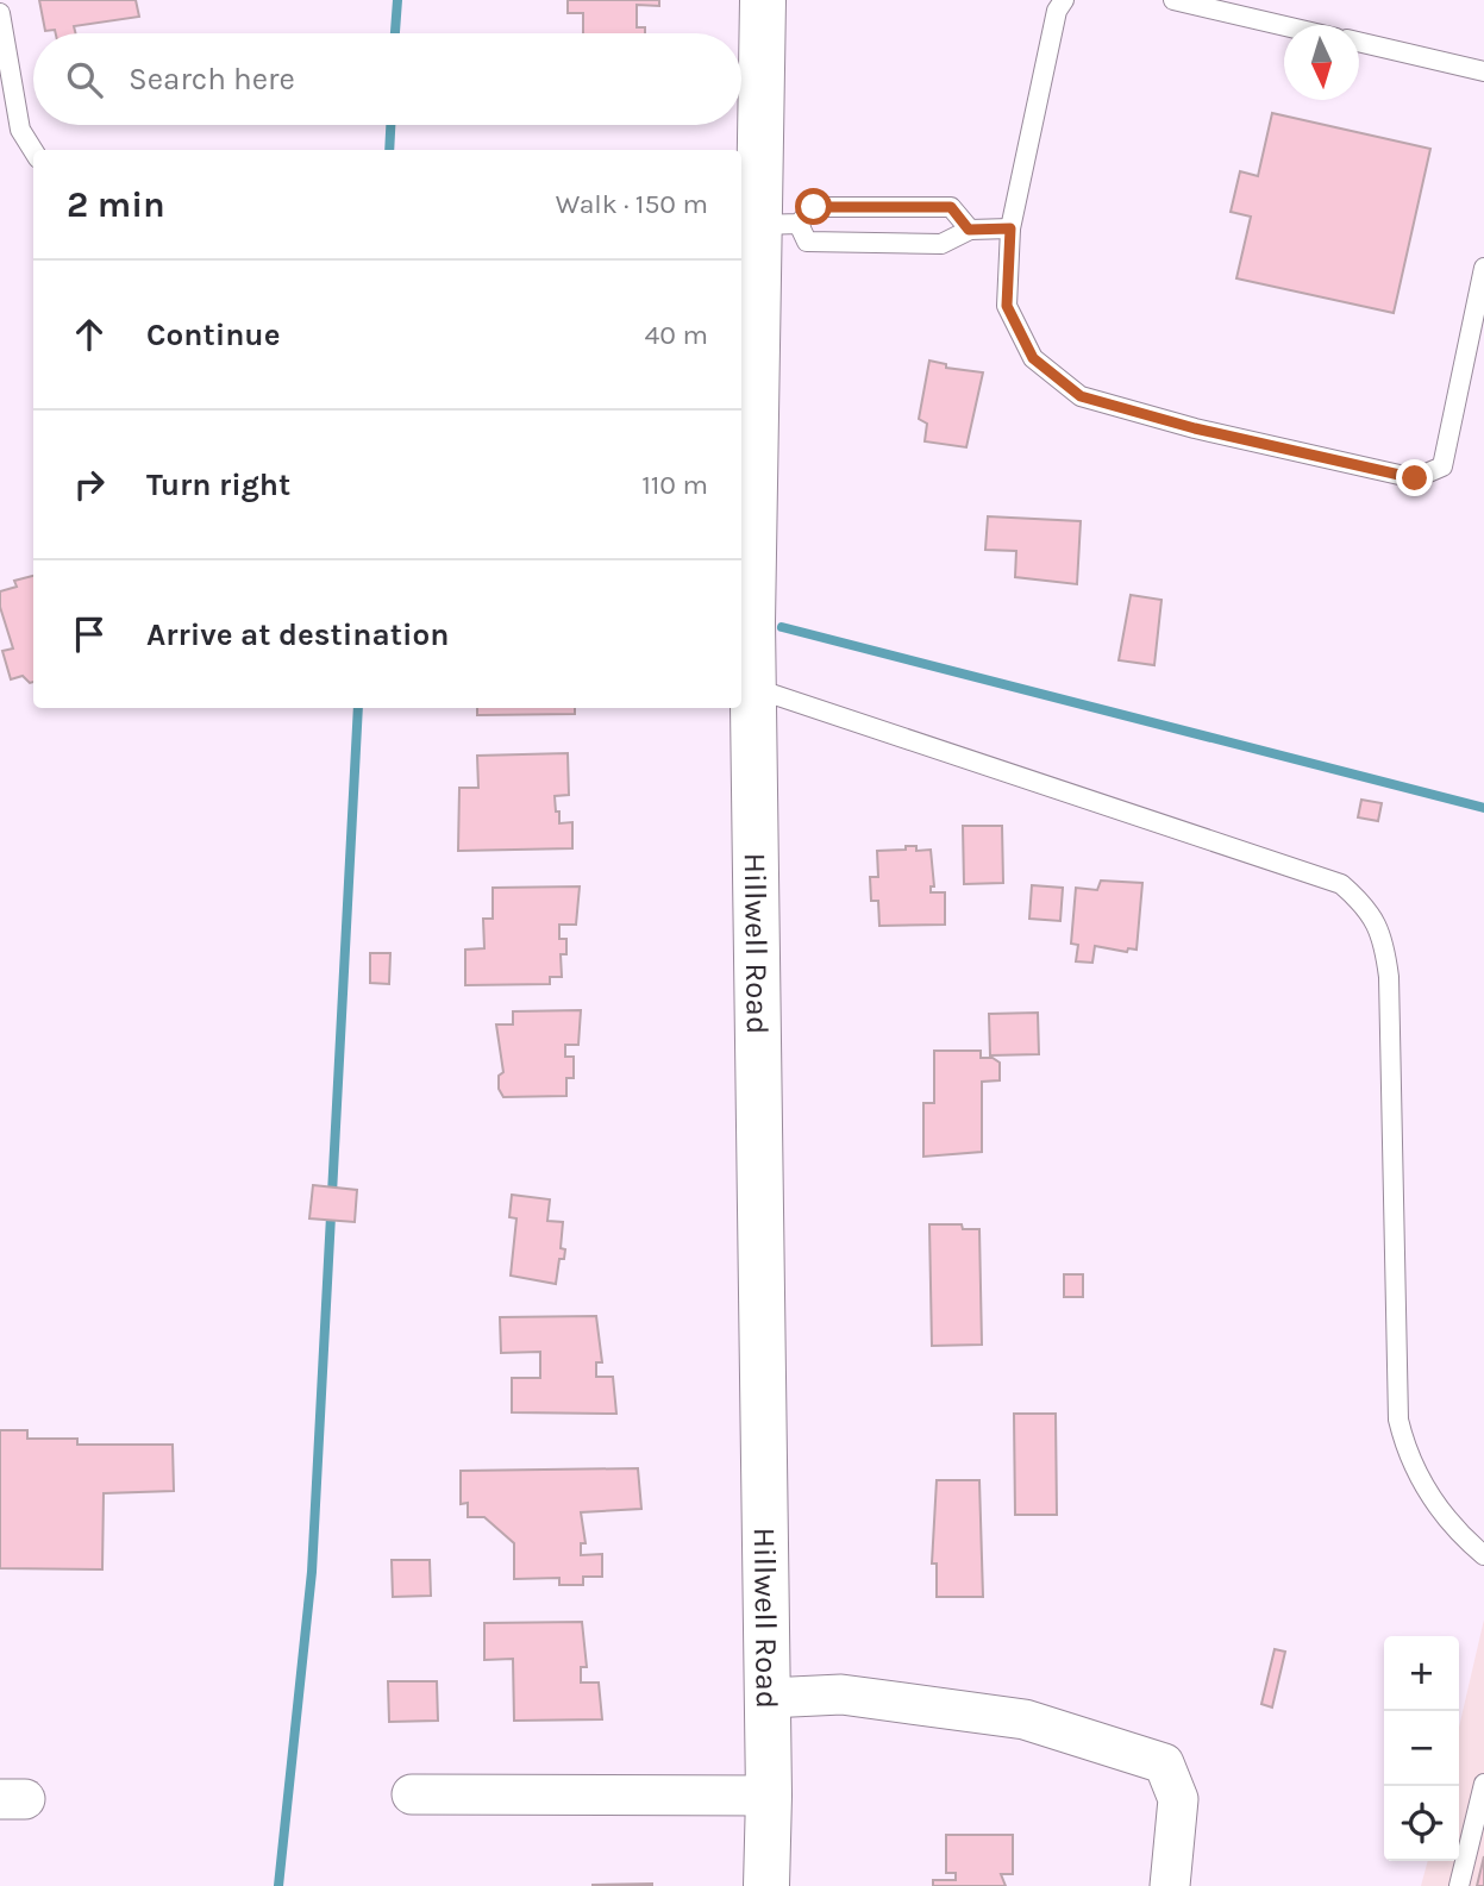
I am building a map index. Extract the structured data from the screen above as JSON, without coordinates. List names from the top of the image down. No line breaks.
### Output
{"streets":{"street":["Hillwell Road"]},"north":"bottom","page":{"search":"Search here","heading":["2 min","Walk · 150 m"],"list":[["Continue","40 m"],["Turn right","110 m"],"Arrive at destination"],"map_buttons":["+","−"]}}
